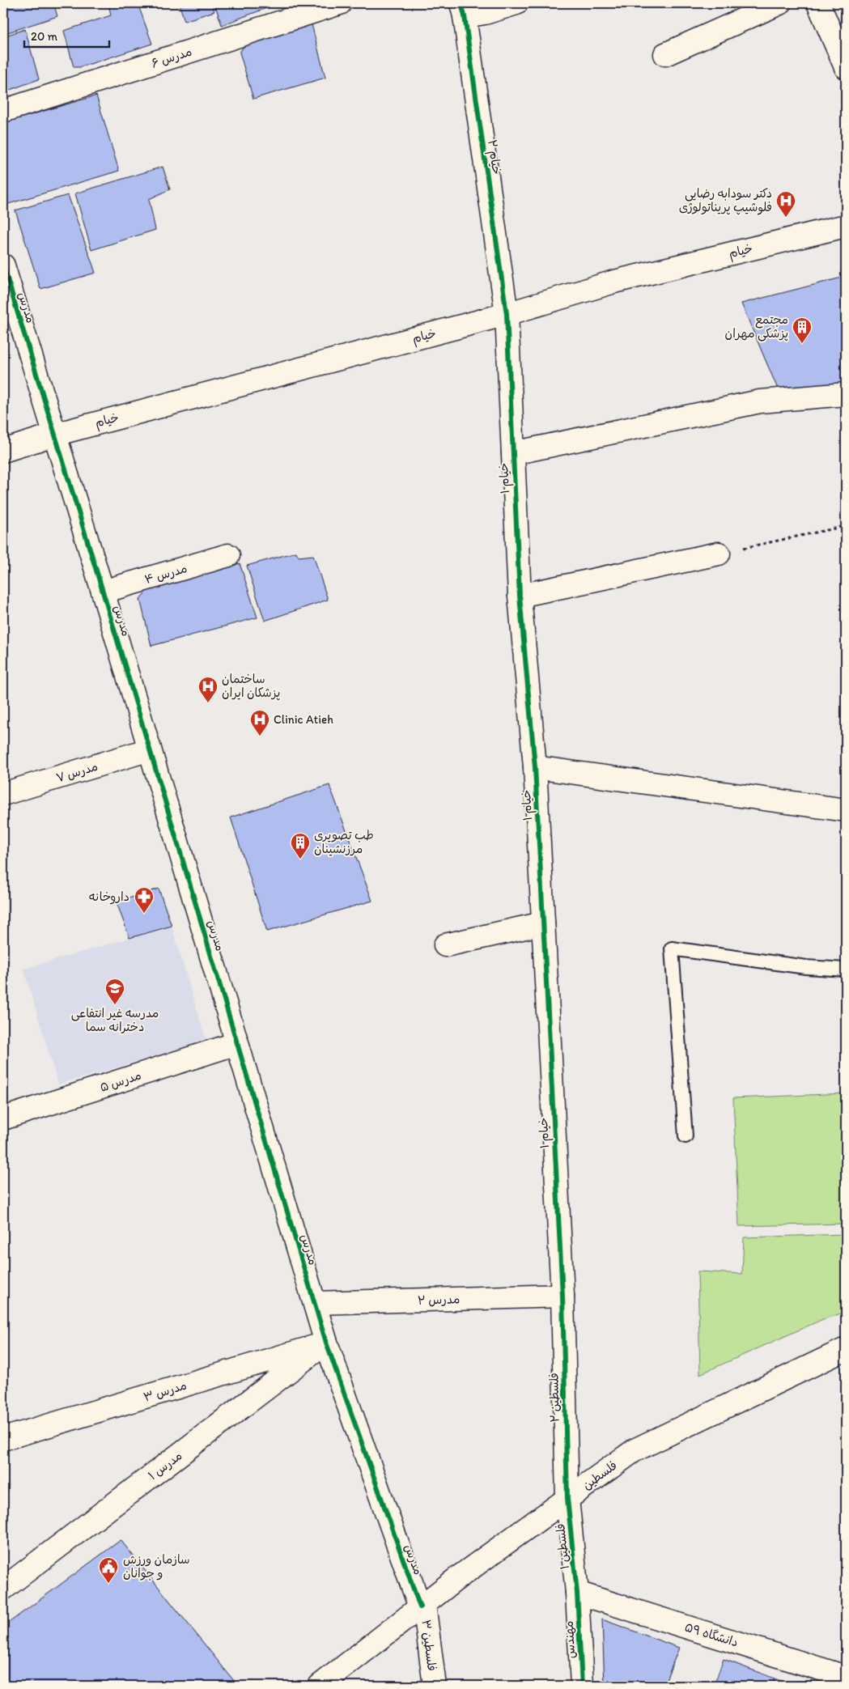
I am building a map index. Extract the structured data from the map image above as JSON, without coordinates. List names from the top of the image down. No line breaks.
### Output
{"streets":{"street":["مدرس ۶","خیام ۲","خیام","مدرس","خیام ۱","مدرس ۴","مدرس ۷","مدرس ۵","مدرس ۲","مدرس ۳","فلسطین ۲","مدرس ۱","فلسطین","فلسطین ۱","دانشگاه ۵۹","مهندس","فلسطین ۳"]},"crossings":[["خیام ۲","خیام"],["خیام ۲","خیام ۱"],["خیام","مدرس"],["خیام","خیام ۱"],["مدرس","مدرس ۴"],["مدرس","مدرس ۷"],["مدرس","مدرس ۵"],["مدرس","مدرس ۲"],["مدرس","مدرس ۳"],["مدرس","مدرس ۱"],["مدرس","فلسطین"],["مدرس","فلسطین ۳"],["خیام ۱","مدرس ۲"],["خیام ۱","فلسطین ۲"],["مدرس ۲","فلسطین ۲"],["مدرس ۳","مدرس ۱"],["فلسطین ۲","فلسطین"],["فلسطین ۲","فلسطین ۱"],["فلسطین","فلسطین ۱"],["فلسطین","فلسطین ۳"],["فلسطین ۱","دانشگاه ۵۹"],["فلسطین ۱","مهندس"],["دانشگاه ۵۹","مهندس"]],"places":{"hospital":["دکتر سودابه رضایی فلوشیپ پریناتولوژی","ساختمان پزشکان ایران","Clinic Atieh"],"building":["مجتمع پزشکی مهران","طب تصویری مرزنشینان"],"pharmacy":["داروخانه"],"school or university":["مدرسه غیر انتفاعی دخترانه سما"],"public building":["سازمان ورزش و جوانان"]},"scale_bar":"20 m"}
